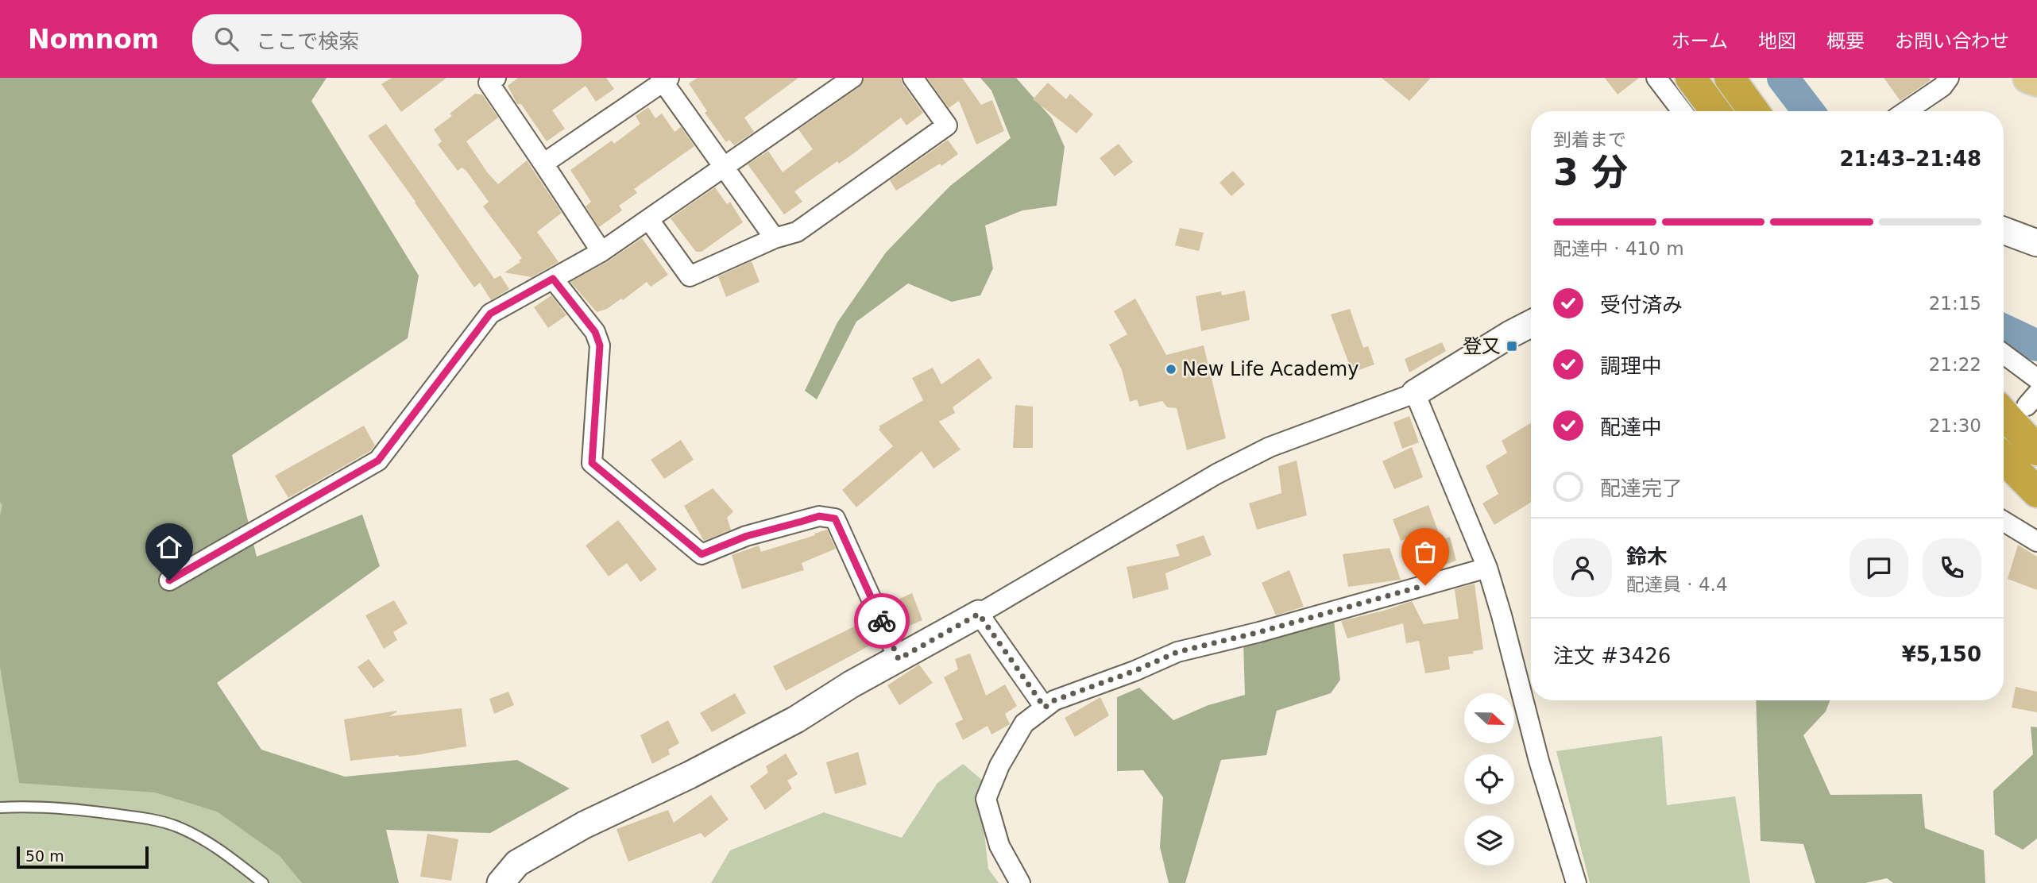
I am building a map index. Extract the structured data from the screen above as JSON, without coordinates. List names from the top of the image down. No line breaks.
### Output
{"places":{"transit":["登又"],"other":["New Life Academy"]},"scale_bar":"50 m","north":"right","page":{"header":"Nomnom","search":"ここで検索","nav":["ホーム","地図","概要","お問い合わせ"],"heading":["3 分","到着まで","21:43–21:48"],"panel":["鈴木","配達員 · 4.4","注文 #3426","¥5,150"],"bar":"配達中 · 410 m","list":[["受付済み","21:15"],["調理中","21:22"],["配達中","21:30"],"配達完了"],"scale":"50 m"}}
